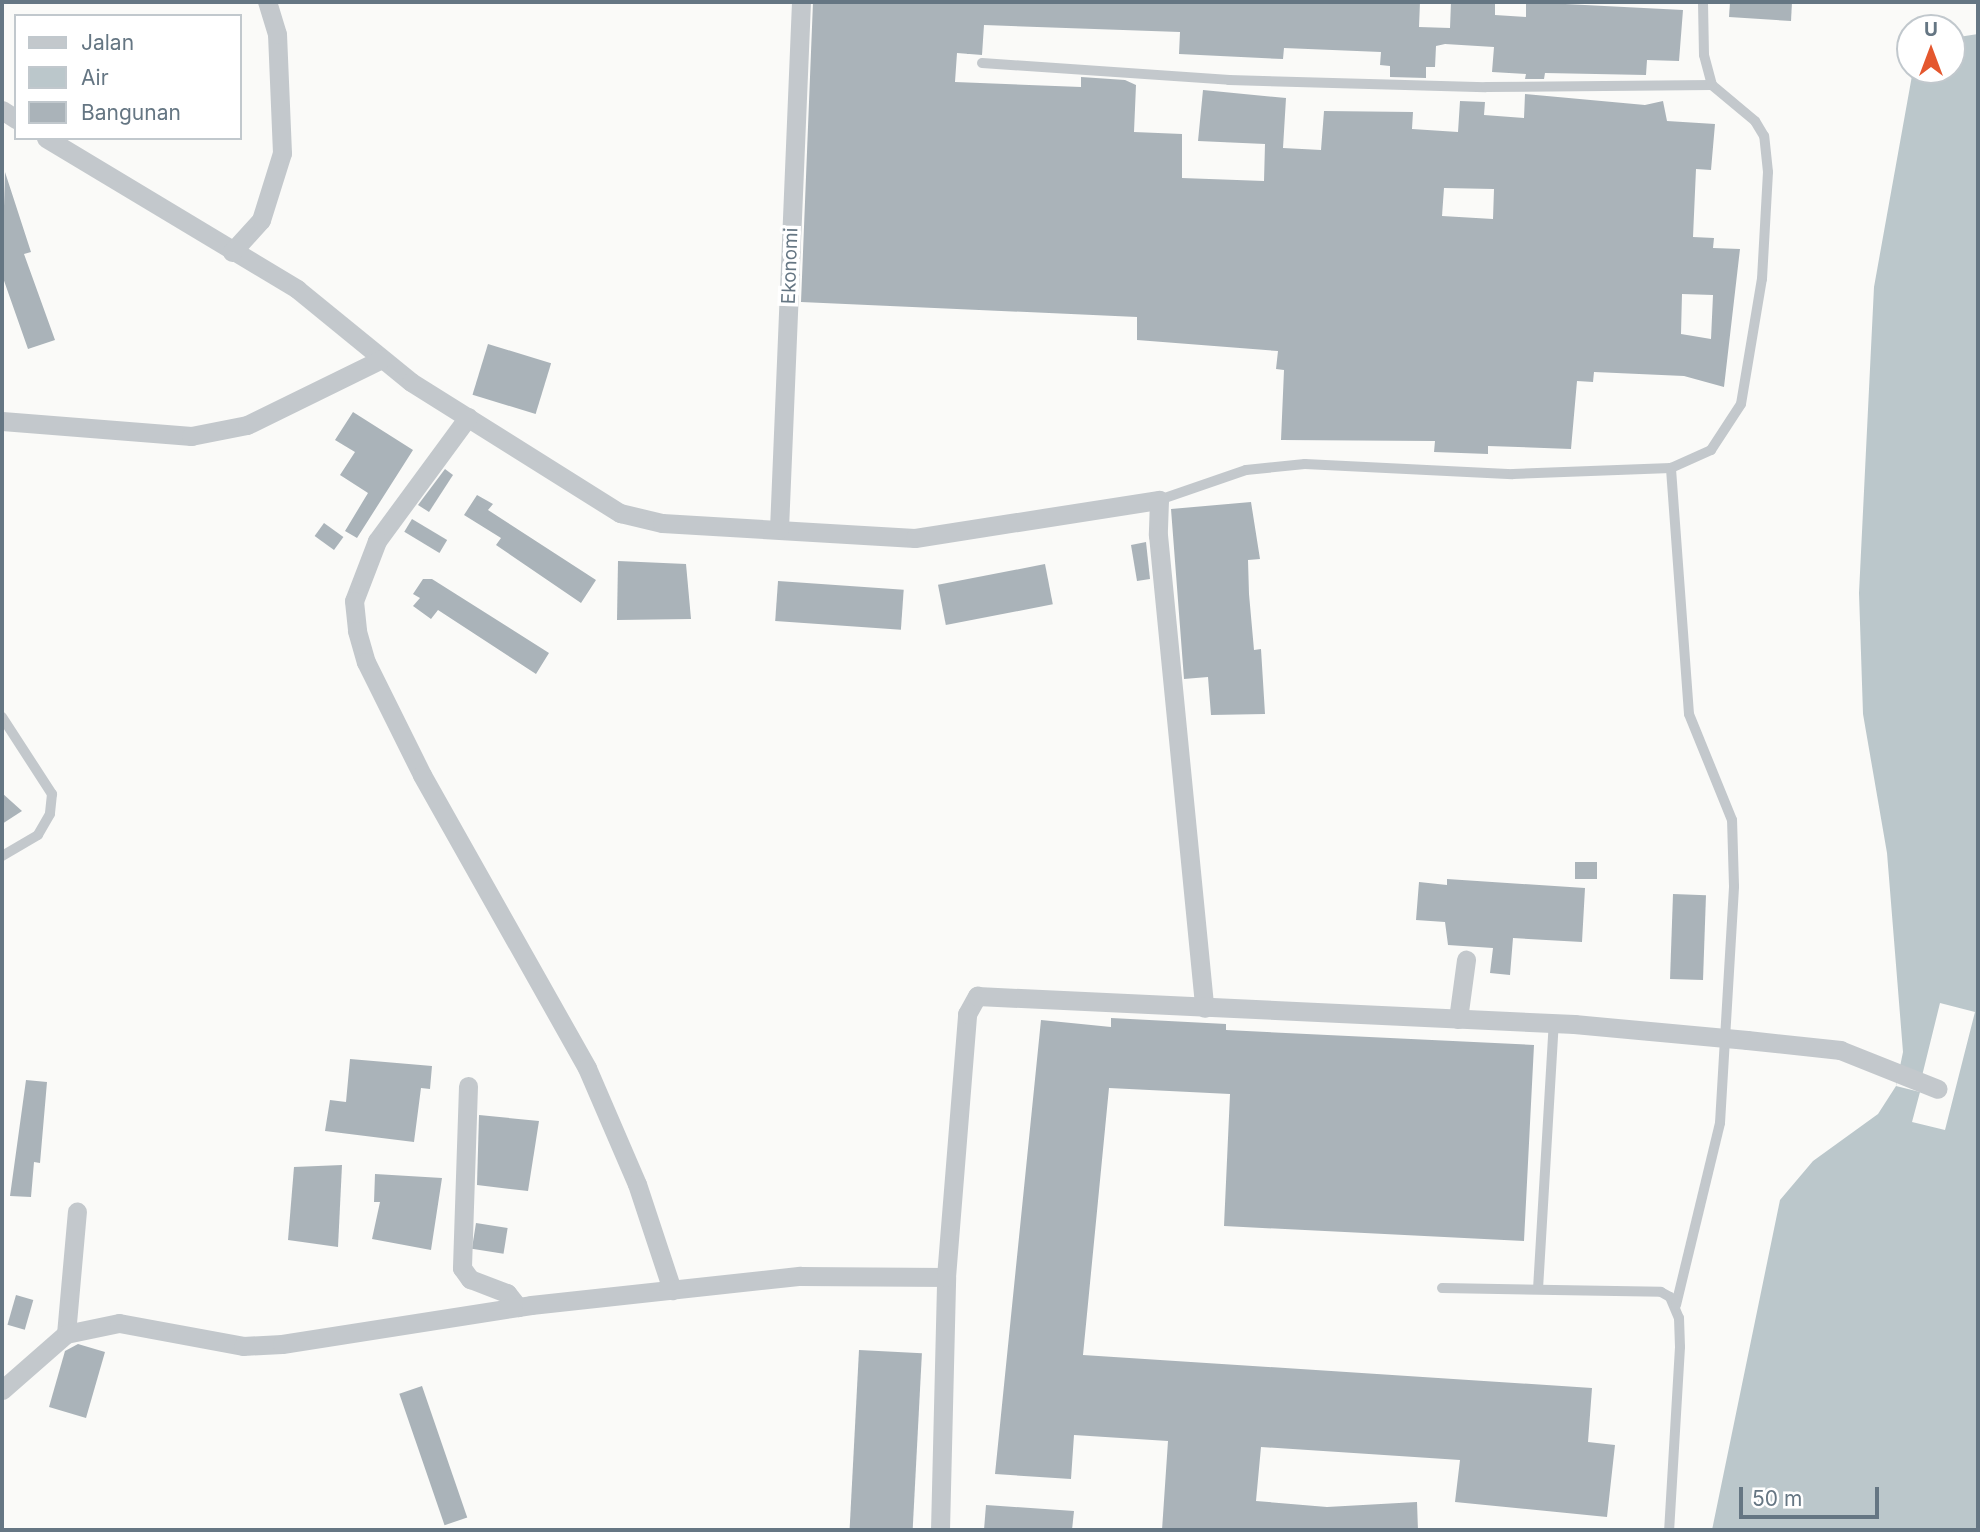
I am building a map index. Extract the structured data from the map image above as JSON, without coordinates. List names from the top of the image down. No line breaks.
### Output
{"streets":{"street":["Ekonomi"]},"legend":["Jalan","Air","Bangunan"],"scale_bar":"50 m","north":"top"}
